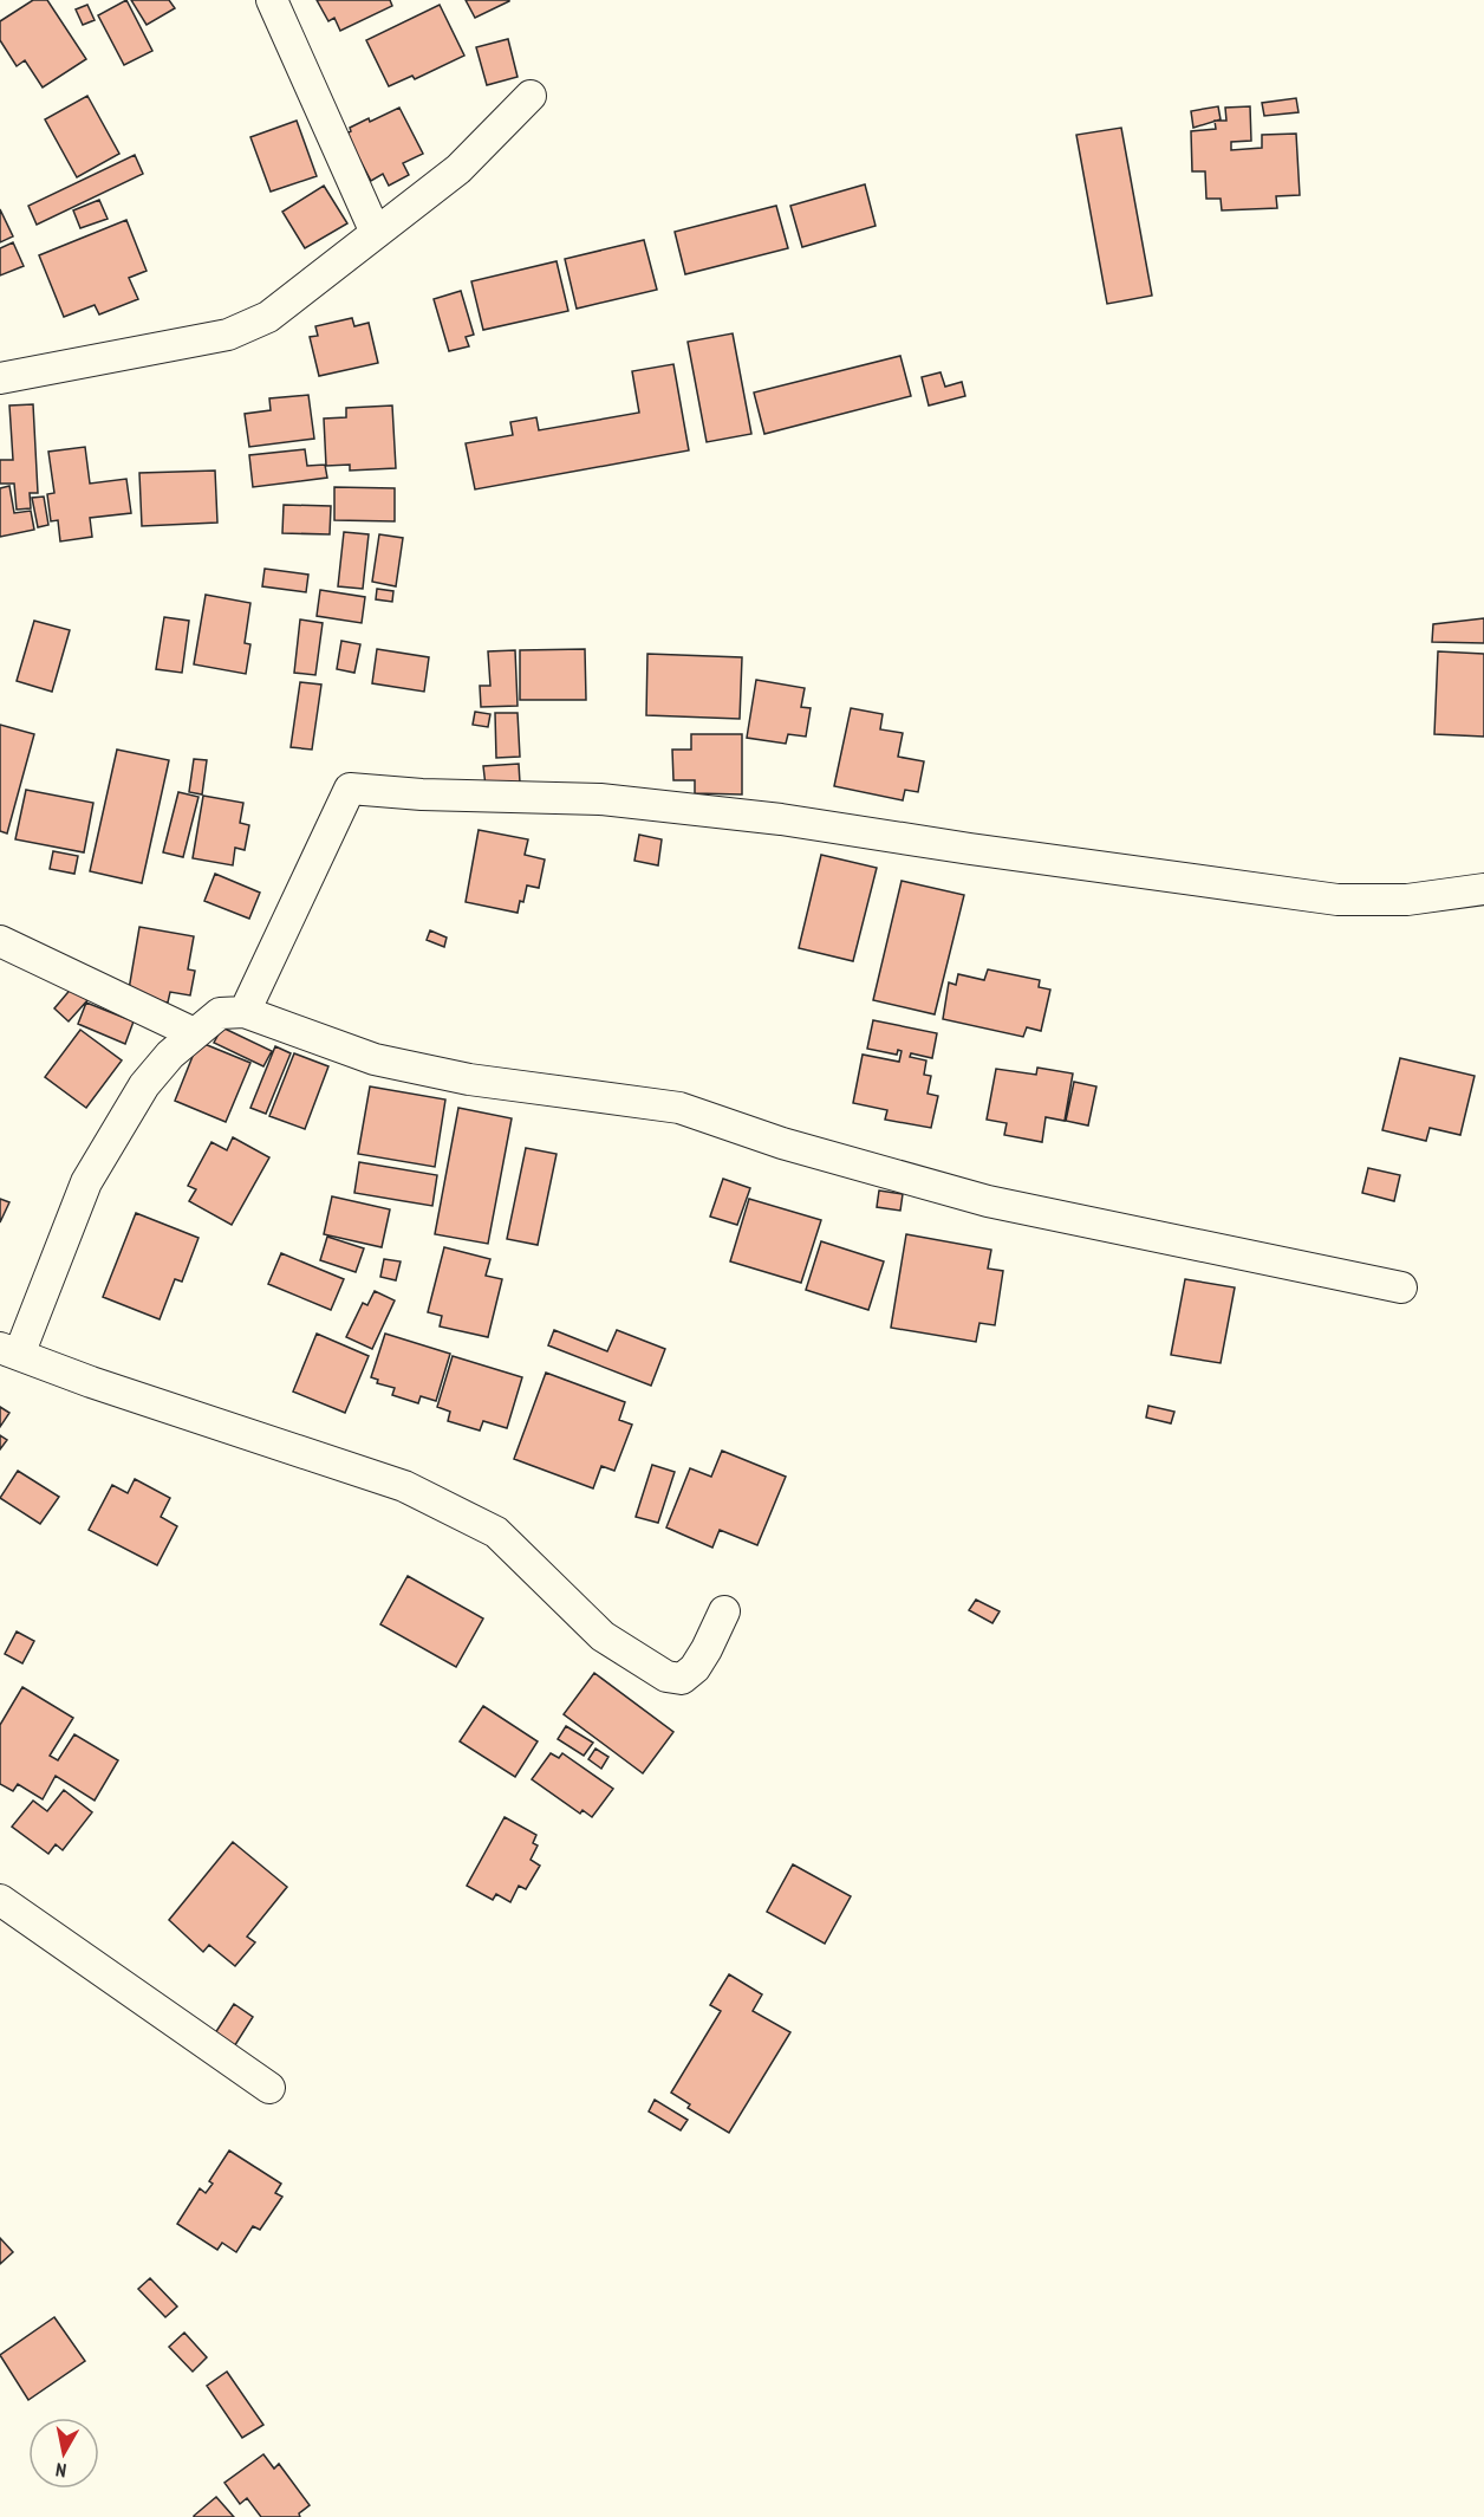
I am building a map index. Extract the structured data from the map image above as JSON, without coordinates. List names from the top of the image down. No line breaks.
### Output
{"north":"bottom"}
